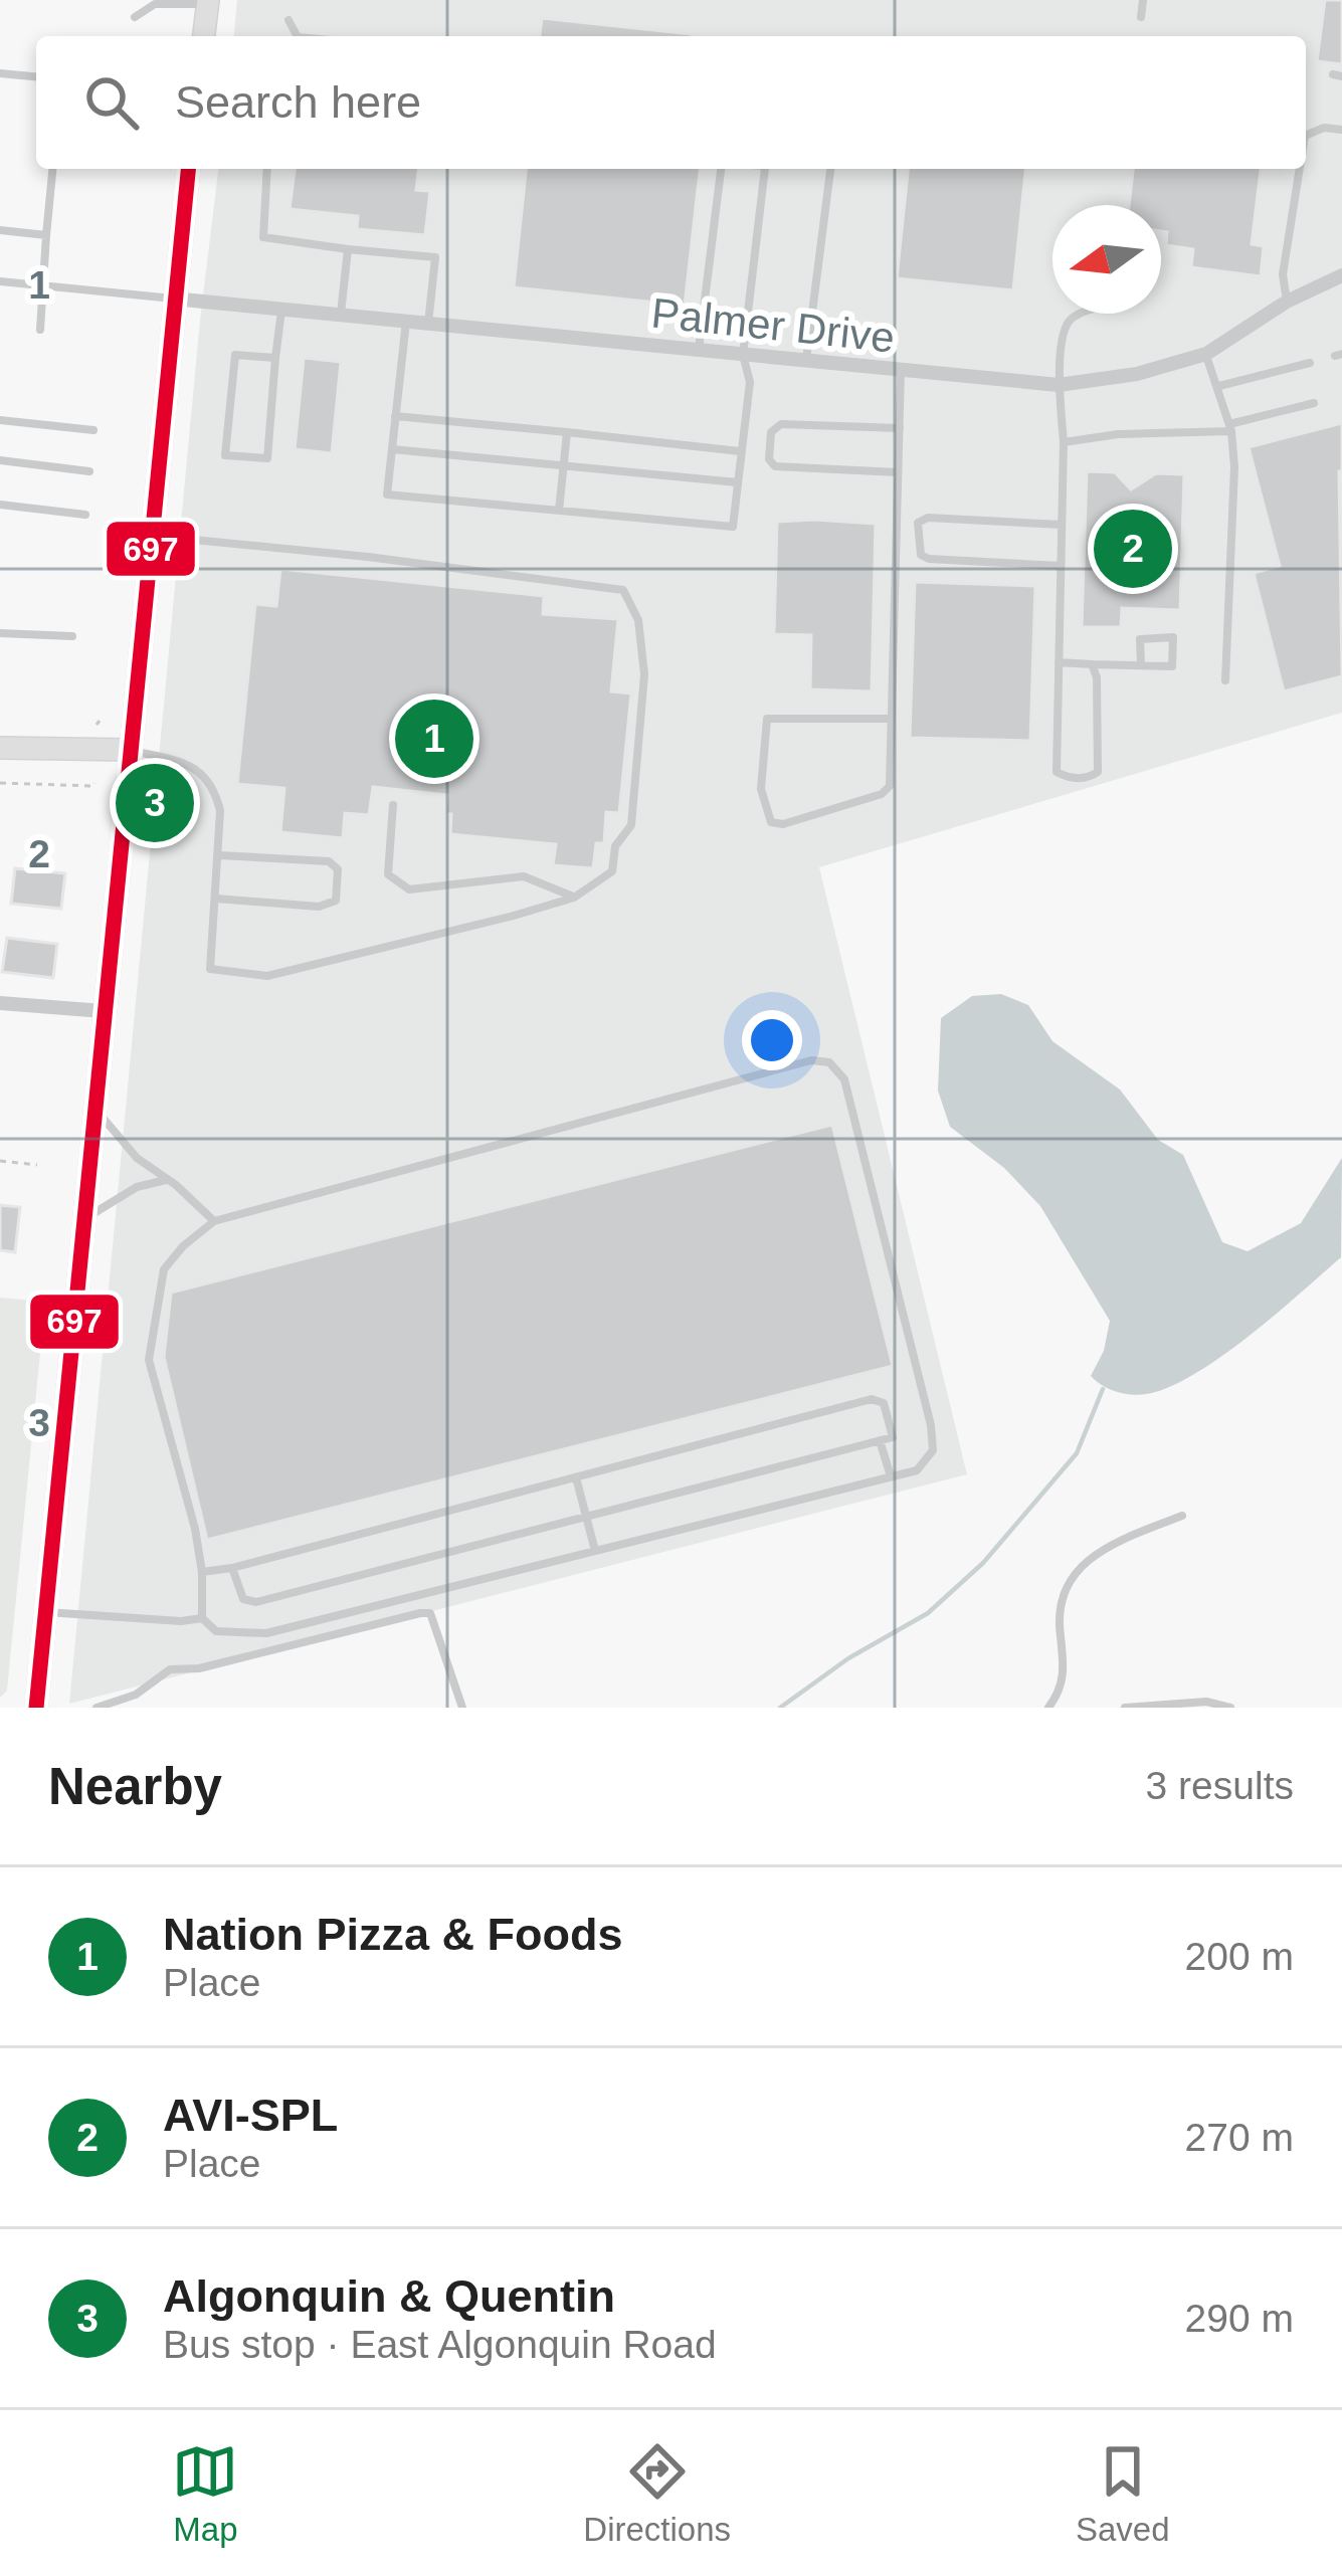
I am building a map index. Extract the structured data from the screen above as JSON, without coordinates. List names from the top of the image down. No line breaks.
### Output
{"streets":{"street":["Palmer Drive"]},"lines":["transit line 697"],"north":"left","page":{"search":"Search here","pins":["2","1","3"],"heading":["Nearby","3 results"],"list":[{"mark":"1","name":"Nation Pizza & Foods","note":"Place","value":"200 m"},{"mark":"2","name":"AVI-SPL","note":"Place","value":"270 m"},{"mark":"3","name":"Algonquin & Quentin","note":"Bus stop · East Algonquin Road","value":"290 m"}],"nav":["Map","Directions","Saved"]},"grid":{"rows":["1","2","3"]}}
